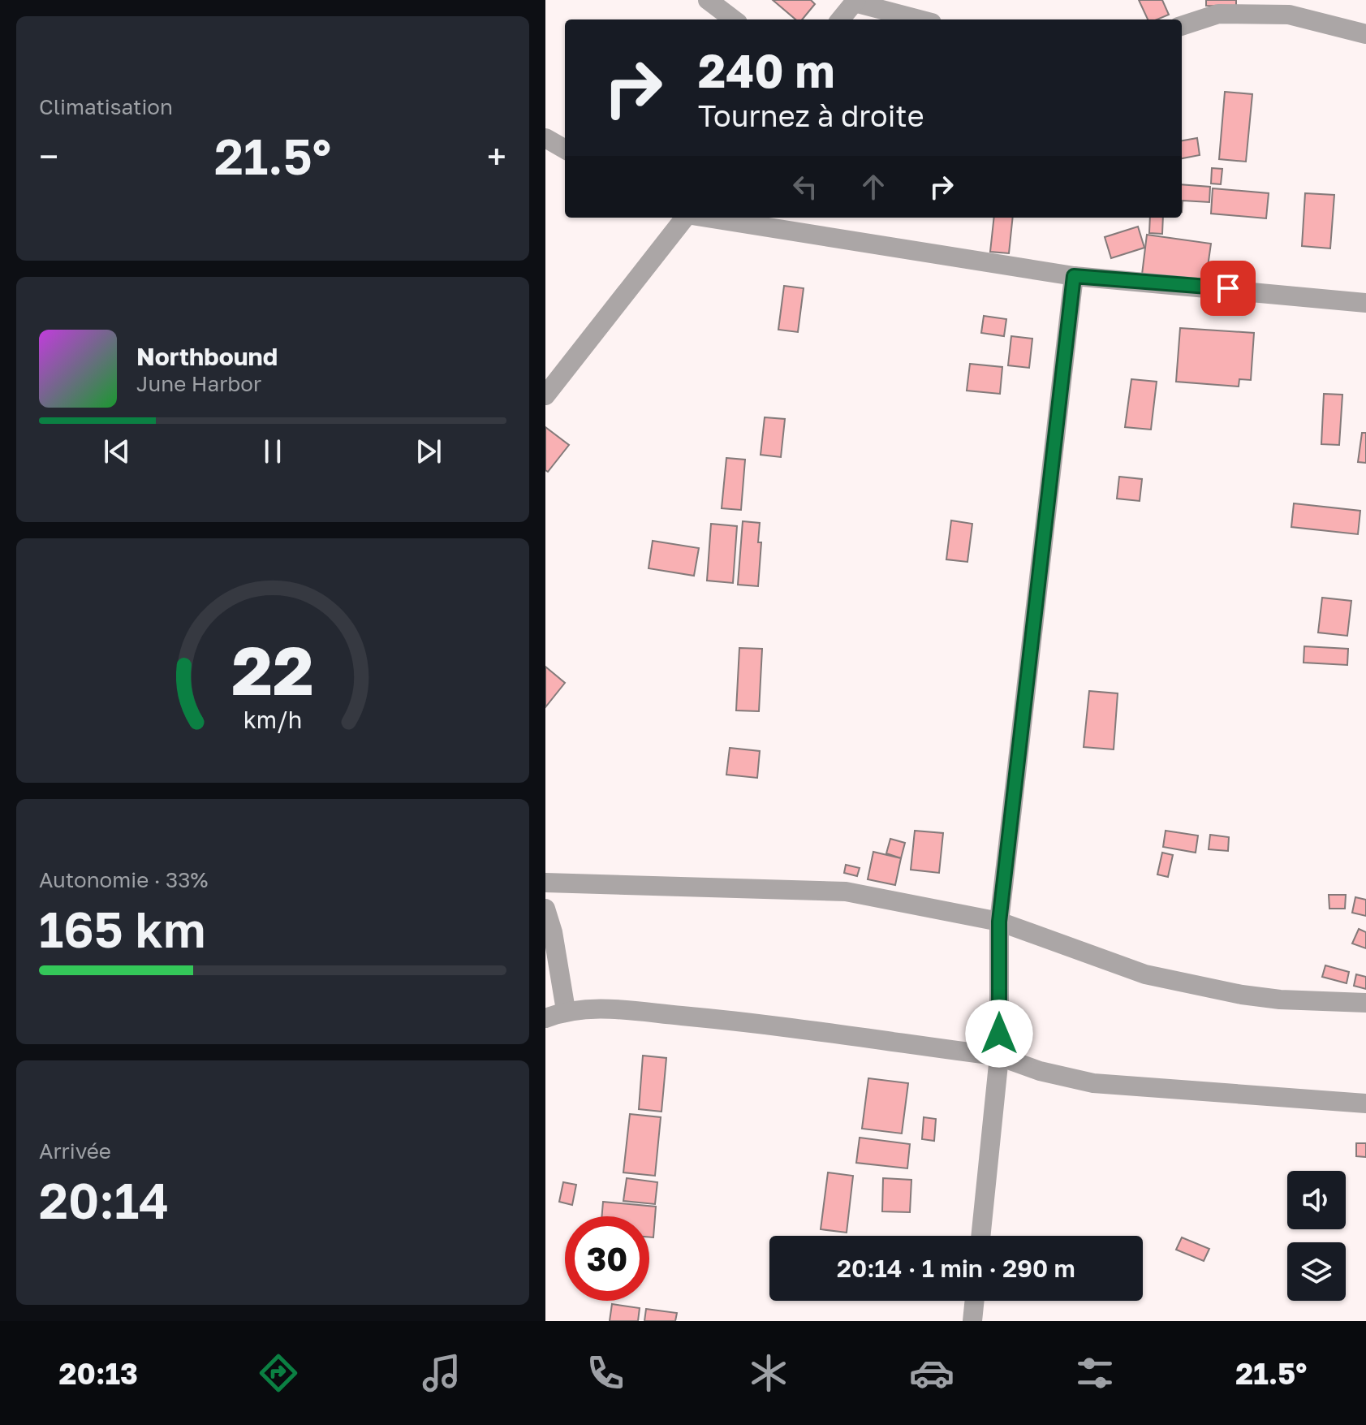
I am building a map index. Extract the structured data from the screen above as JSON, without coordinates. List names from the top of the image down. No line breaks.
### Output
{"page":{"tile":["Climatisation",["Autonomie · 33%","165 km"],["Arrivée","20:14"]],"turn":["240 m","Tournez à droite"],"heat":["−","21.5°","+"],"song":["Northbound","June Harbor"],"limit":"30","trip":"20:14 · 1 min · 290 m","tabs":["20:13","21.5°"],"gauge":["22","km/h"]}}
